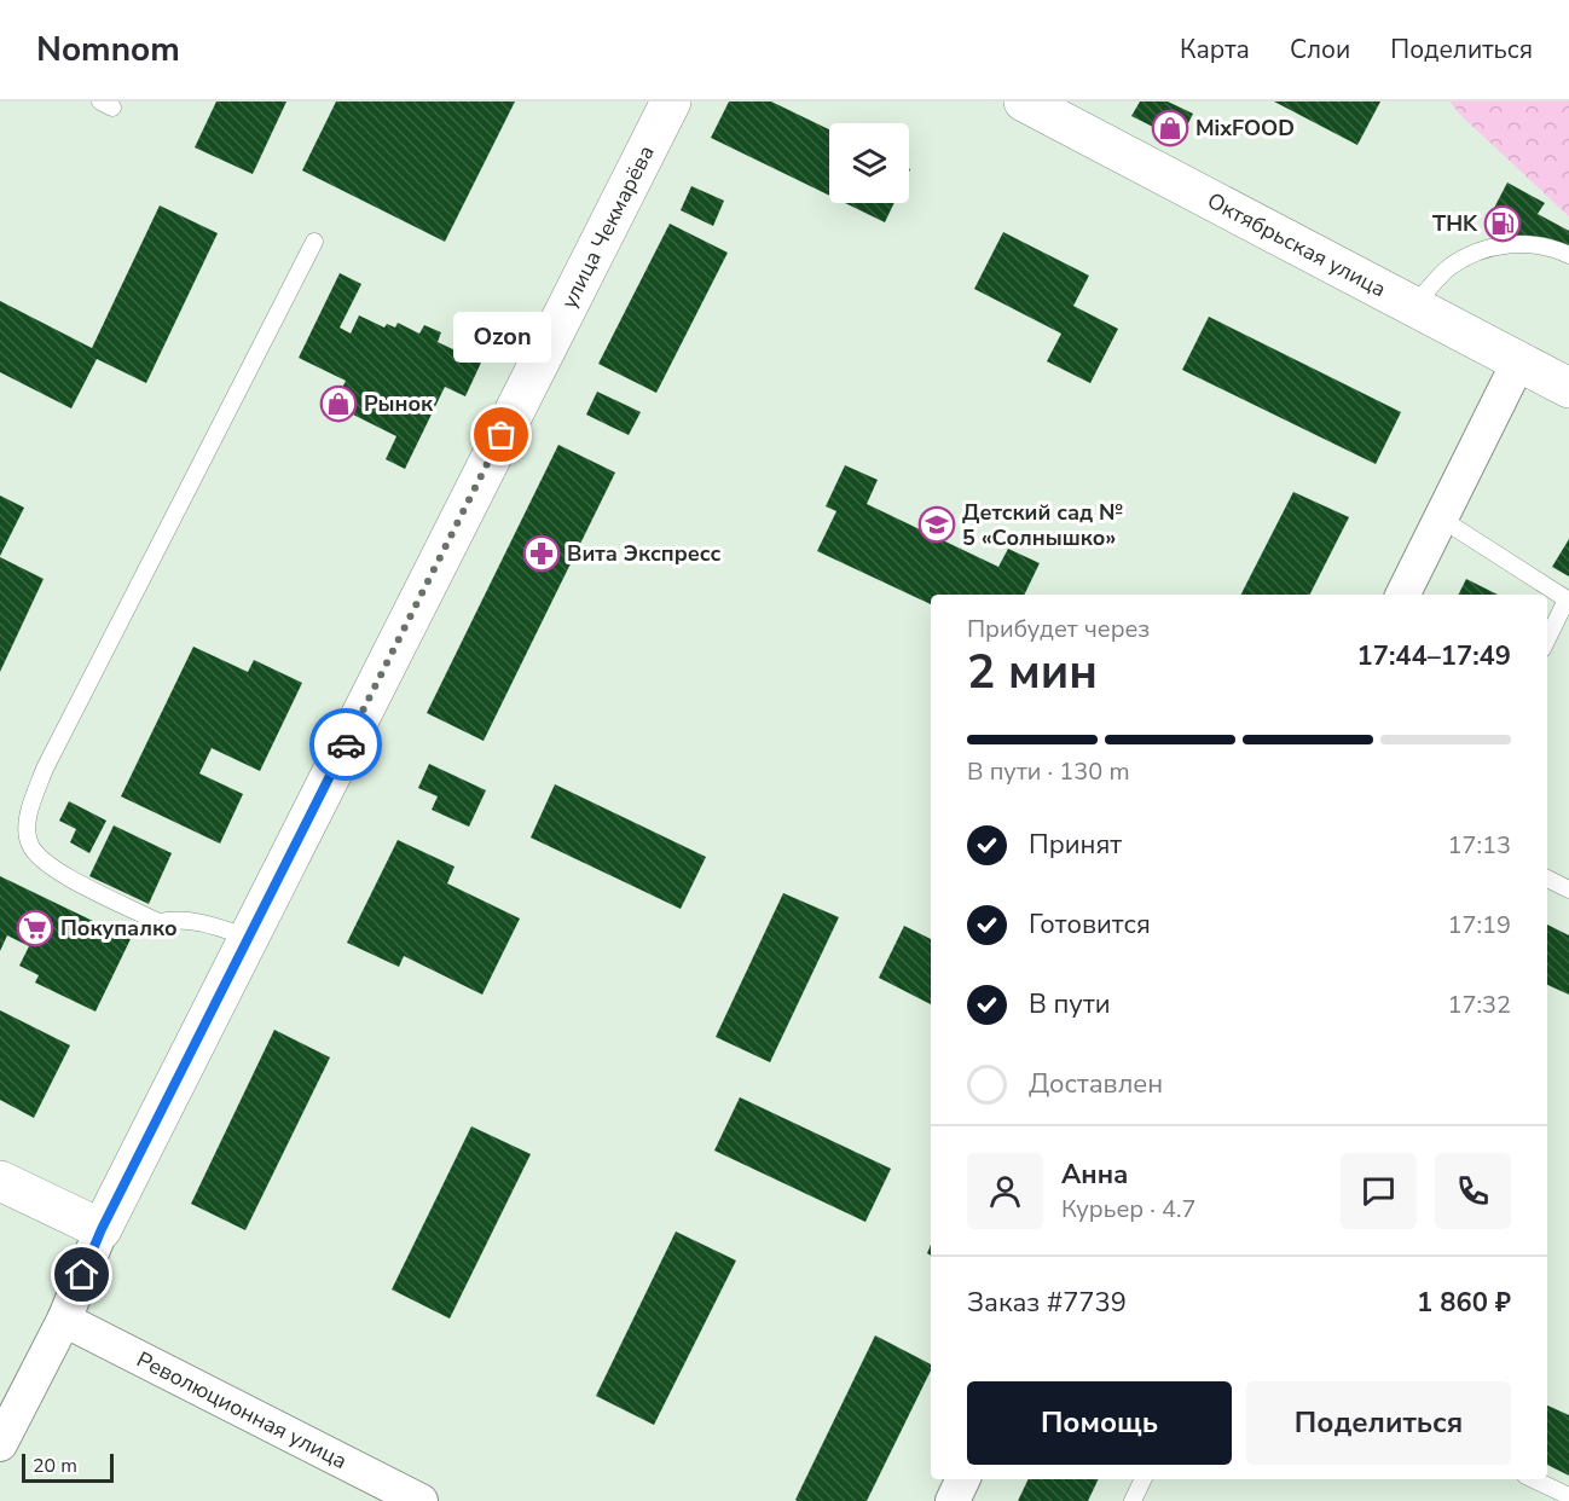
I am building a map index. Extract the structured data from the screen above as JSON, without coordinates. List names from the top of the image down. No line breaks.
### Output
{"streets":{"street":["улица Чекмарёва","Октябрьская улица","Революционная улица"]},"crossings":[["улица Чекмарёва","Революционная улица"]],"places":{"shop":["MixFOOD","Рынок"],"fuel station":["THK"],"other":["Ozon"],"school or university":["Детский сад № 5 «Солнышко»"],"pharmacy":["Вита Экспресс"],"supermarket":["Покупалко"]},"scale_bar":"20 m","page":{"header":"Nomnom","nav":["Карта","Слои","Поделиться"],"bubble":"Ozon","heading":["2 мин","Прибудет через","17:44–17:49"],"panel":["Анна","Курьер · 4.7","Заказ #7739","1 860 ₽"],"bar":"В пути · 130 m","list":[["Принят","17:13"],["Готовится","17:19"],["В пути","17:32"],"Доставлен"],"buttons":["Помощь","Поделиться"],"scale":"20 m"}}
